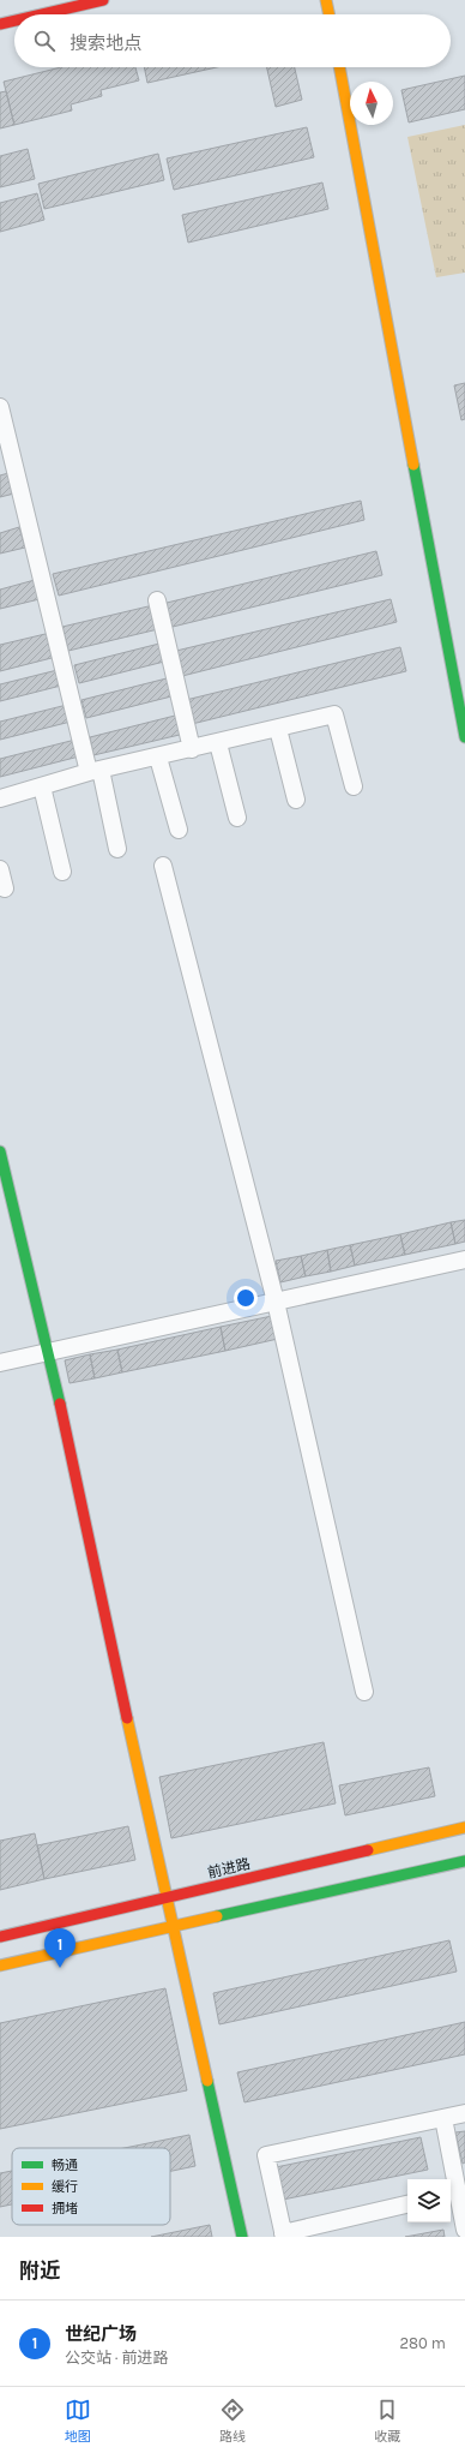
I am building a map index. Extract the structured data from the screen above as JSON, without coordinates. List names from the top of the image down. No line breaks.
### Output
{"streets":{"street":["前进路"]},"legend":["畅通","缓行","拥堵"],"north":"top","page":{"search":"搜索地点","pins":"1","heading":"附近","list":[{"mark":"1","name":"世纪广场","note":"公交站 · 前进路","value":"280 m"}],"nav":["地图","路线","收藏"]}}
